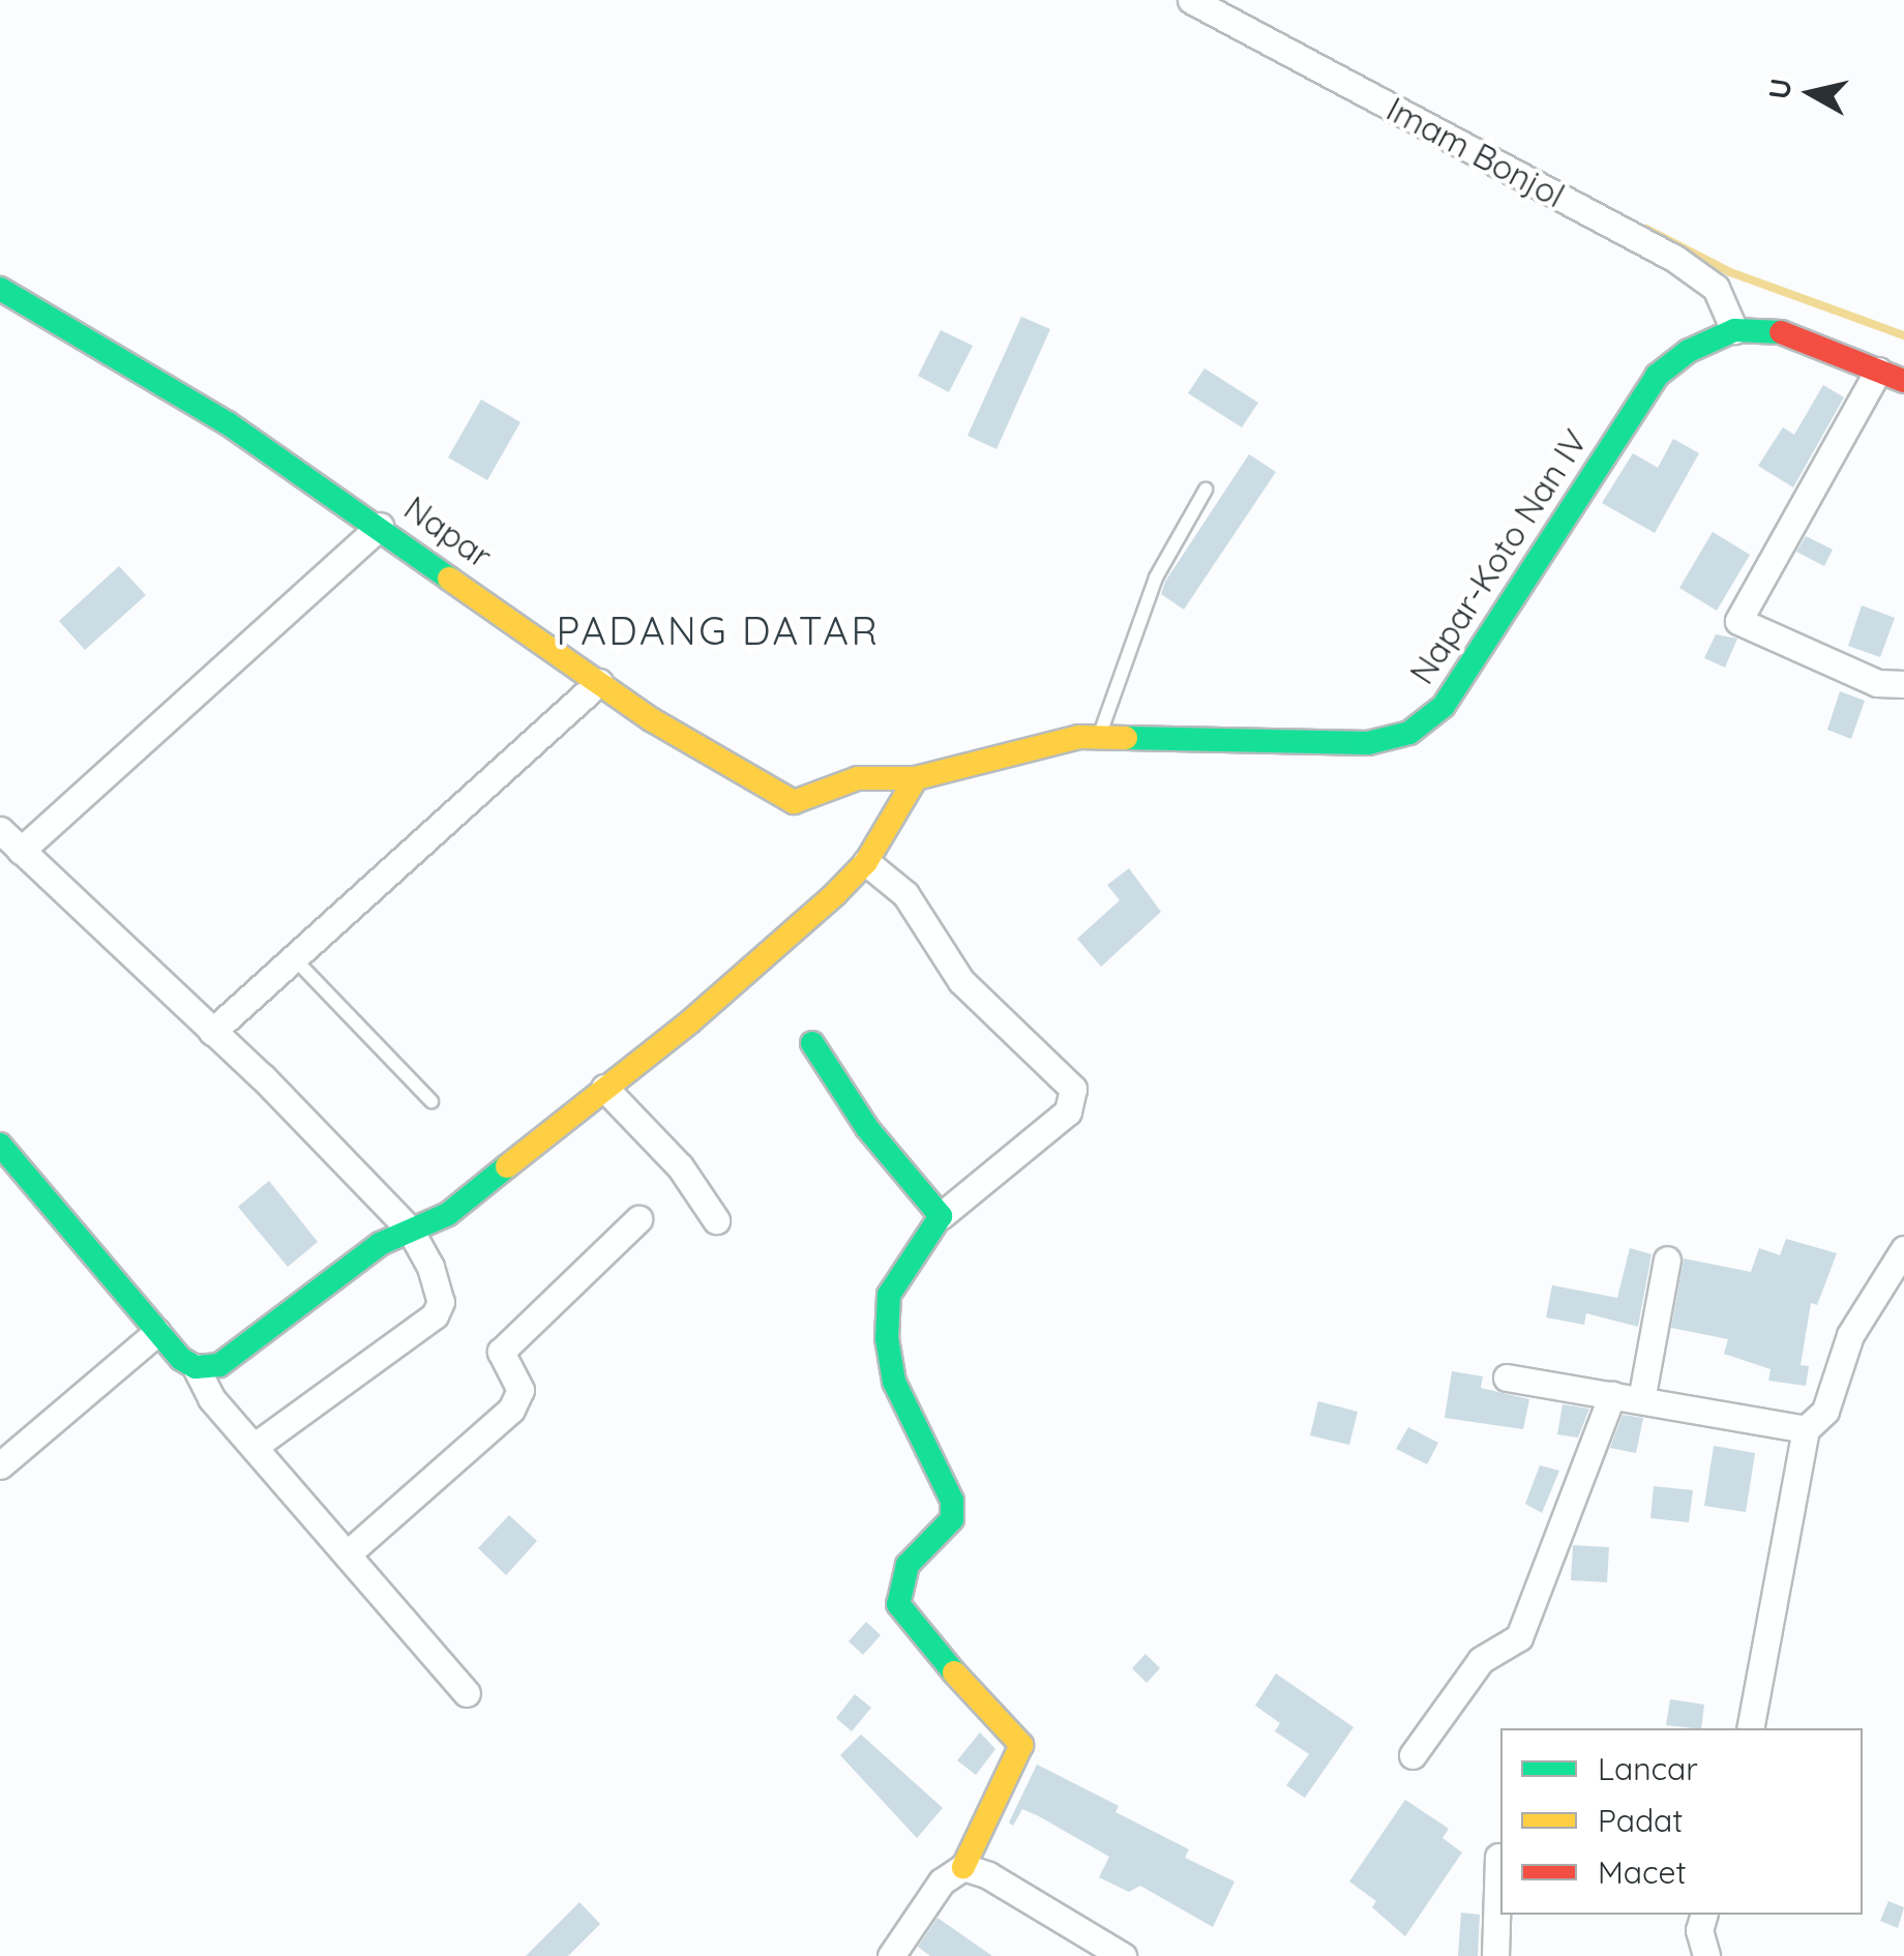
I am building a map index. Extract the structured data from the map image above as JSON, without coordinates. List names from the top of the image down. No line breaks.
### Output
{"streets":{"street":["Imam Bonjol","Napar","Napar-Koto Nan IV"]},"crossings":[["Imam Bonjol","Napar-Koto Nan IV"],["Napar","Napar-Koto Nan IV"]],"districts":["PADANG DATAR"],"legend":["Lancar","Padat","Macet"],"north":"left"}
